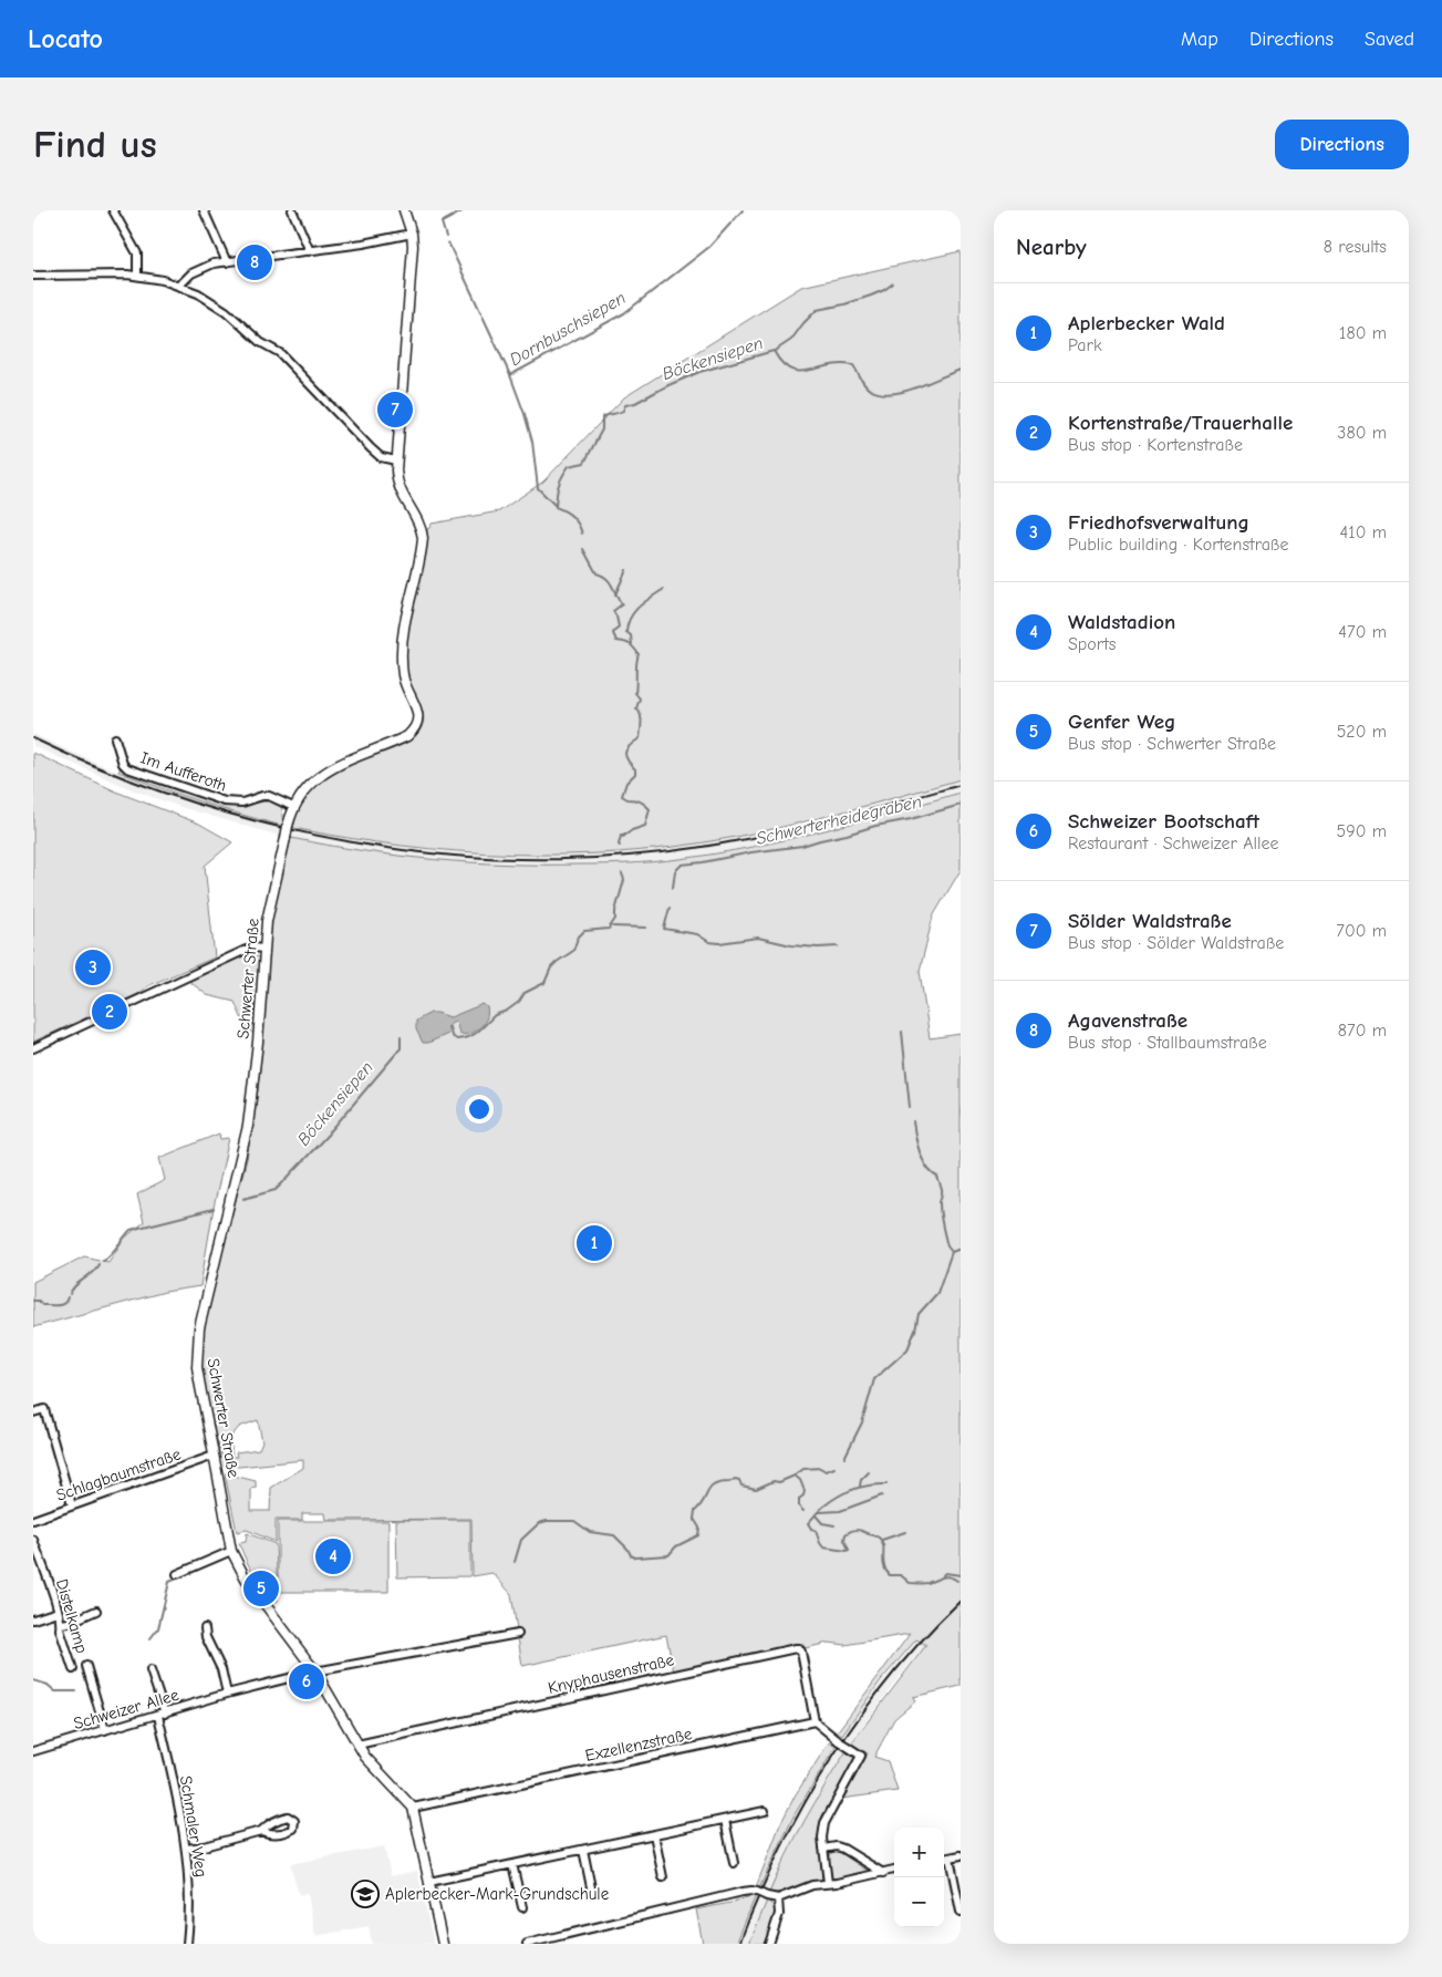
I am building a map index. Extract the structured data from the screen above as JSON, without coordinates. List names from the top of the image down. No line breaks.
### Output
{"streets":{"street":["Im Aufferoth","Schwerter Straße","Schlagbaumstraße","Distelkamp","Knyphausenstraße","Schweizer Allee","Exzellenzstraße","Schmaler Weg"]},"crossings":[["Im Aufferoth","Schwerter Straße"],["Schwerter Straße","Schlagbaumstraße"],["Schwerter Straße","Knyphausenstraße"],["Schwerter Straße","Schweizer Allee"],["Schwerter Straße","Exzellenzstraße"],["Knyphausenstraße","Exzellenzstraße"],["Schweizer Allee","Schmaler Weg"]],"water":["Dornbuschsiepen","Böckensiepen","Schwerterheidegraben"],"places":{"school or university":["Aplerbecker-Mark-Grundschule"]},"page":{"header":"Locato","nav":["Map","Directions","Saved"],"buttons":"Directions","title":"Find us","heading":["Nearby","8 results"],"pins":["8","7","3","2","1","4","5","6"],"list":[{"mark":"1","name":"Aplerbecker Wald","note":"Park","value":"180 m"},{"mark":"2","name":"Kortenstraße/Trauerhalle","note":"Bus stop · Kortenstraße","value":"380 m"},{"mark":"3","name":"Friedhofsverwaltung","note":"Public building · Kortenstraße","value":"410 m"},{"mark":"4","name":"Waldstadion","note":"Sports","value":"470 m"},{"mark":"5","name":"Genfer Weg","note":"Bus stop · Schwerter Straße","value":"520 m"},{"mark":"6","name":"Schweizer Bootschaft","note":"Restaurant · Schweizer Allee","value":"590 m"},{"mark":"7","name":"Sölder Waldstraße","note":"Bus stop · Sölder Waldstraße","value":"700 m"},{"mark":"8","name":"Agavenstraße","note":"Bus stop · Stallbaumstraße","value":"870 m"}],"map_buttons":["+","−"]}}
